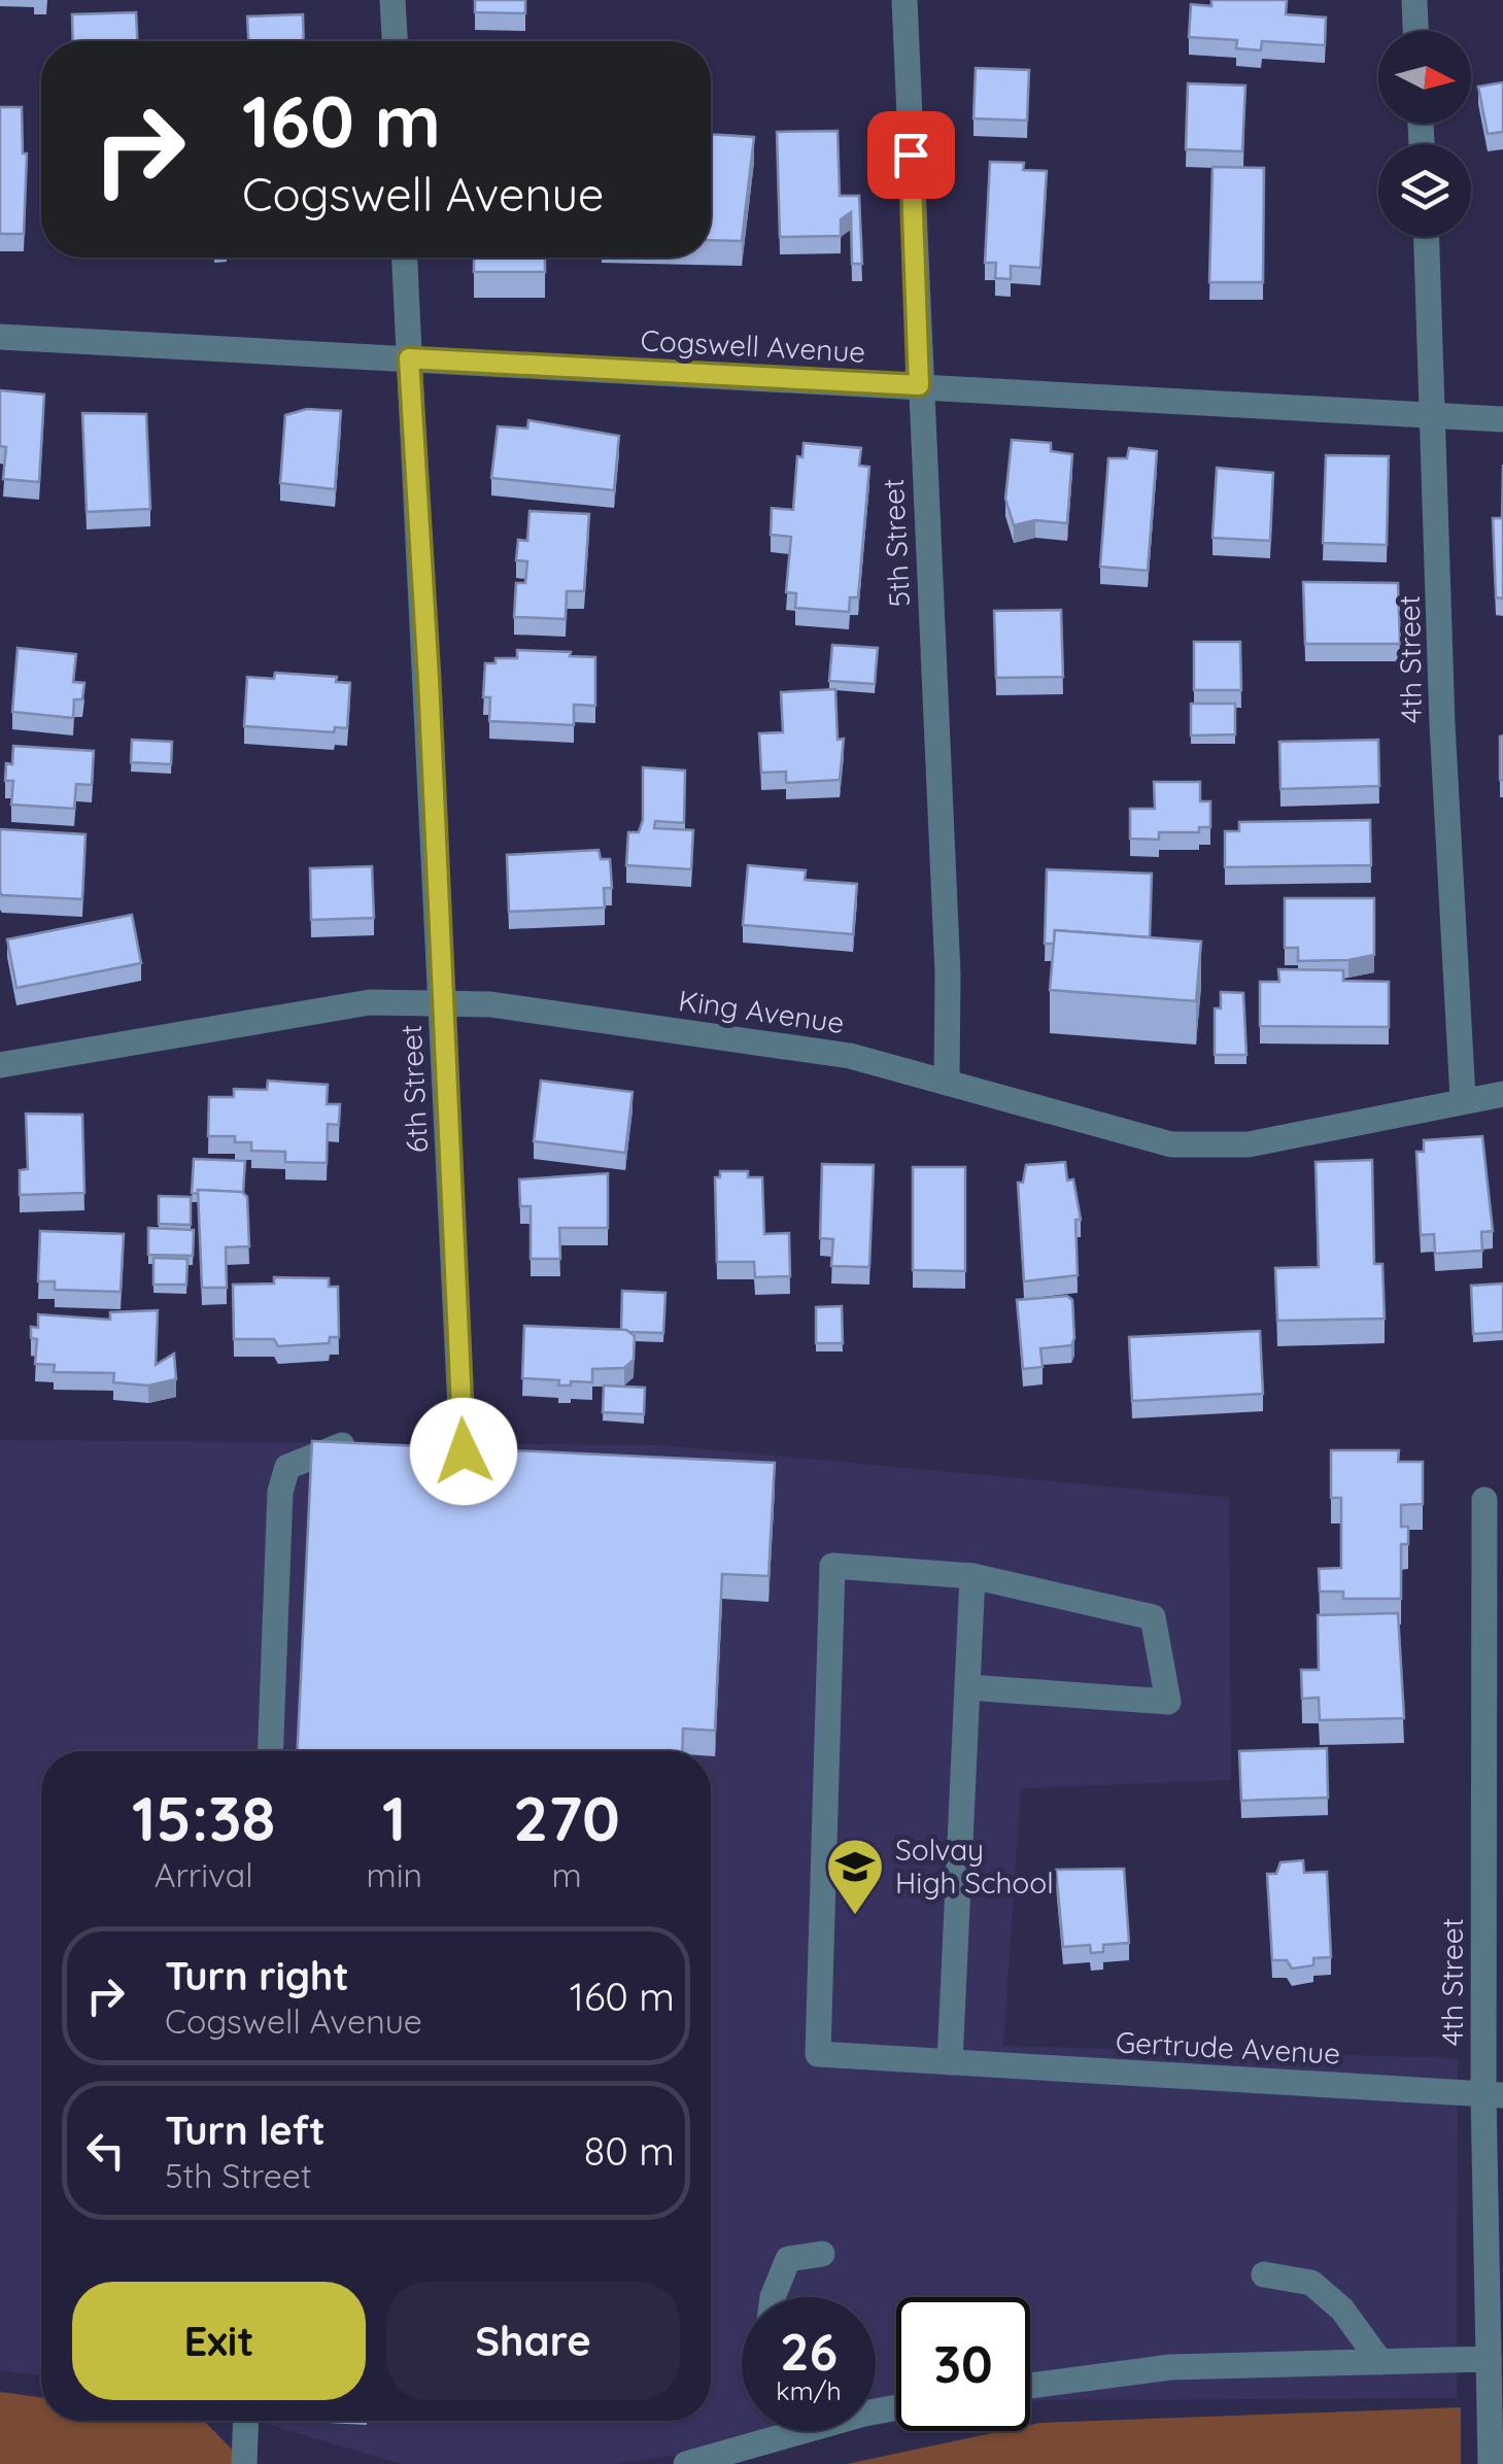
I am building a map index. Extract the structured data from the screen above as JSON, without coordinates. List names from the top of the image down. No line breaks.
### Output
{"streets":{"street":["Cogswell Avenue","5th Street","4th Street","King Avenue","6th Street","Gertrude Avenue"]},"crossings":[["Cogswell Avenue","5th Street"],["Cogswell Avenue","4th Street"],["Cogswell Avenue","6th Street"],["5th Street","King Avenue"],["4th Street","King Avenue"],["4th Street","Gertrude Avenue"],["King Avenue","6th Street"]],"places":{"school or university":["Solvay High School"]},"north":"right","page":{"turn":["160 m","Cogswell Avenue"],"eta":["15:38","Arrival","1","min","270","m"],"list":[{"name":"Turn right","note":"Cogswell Avenue","value":"160 m"},{"name":"Turn left","note":"5th Street","value":"80 m"}],"buttons":["Exit","Share"],"speed":"26 km/h","limit":"30"}}
